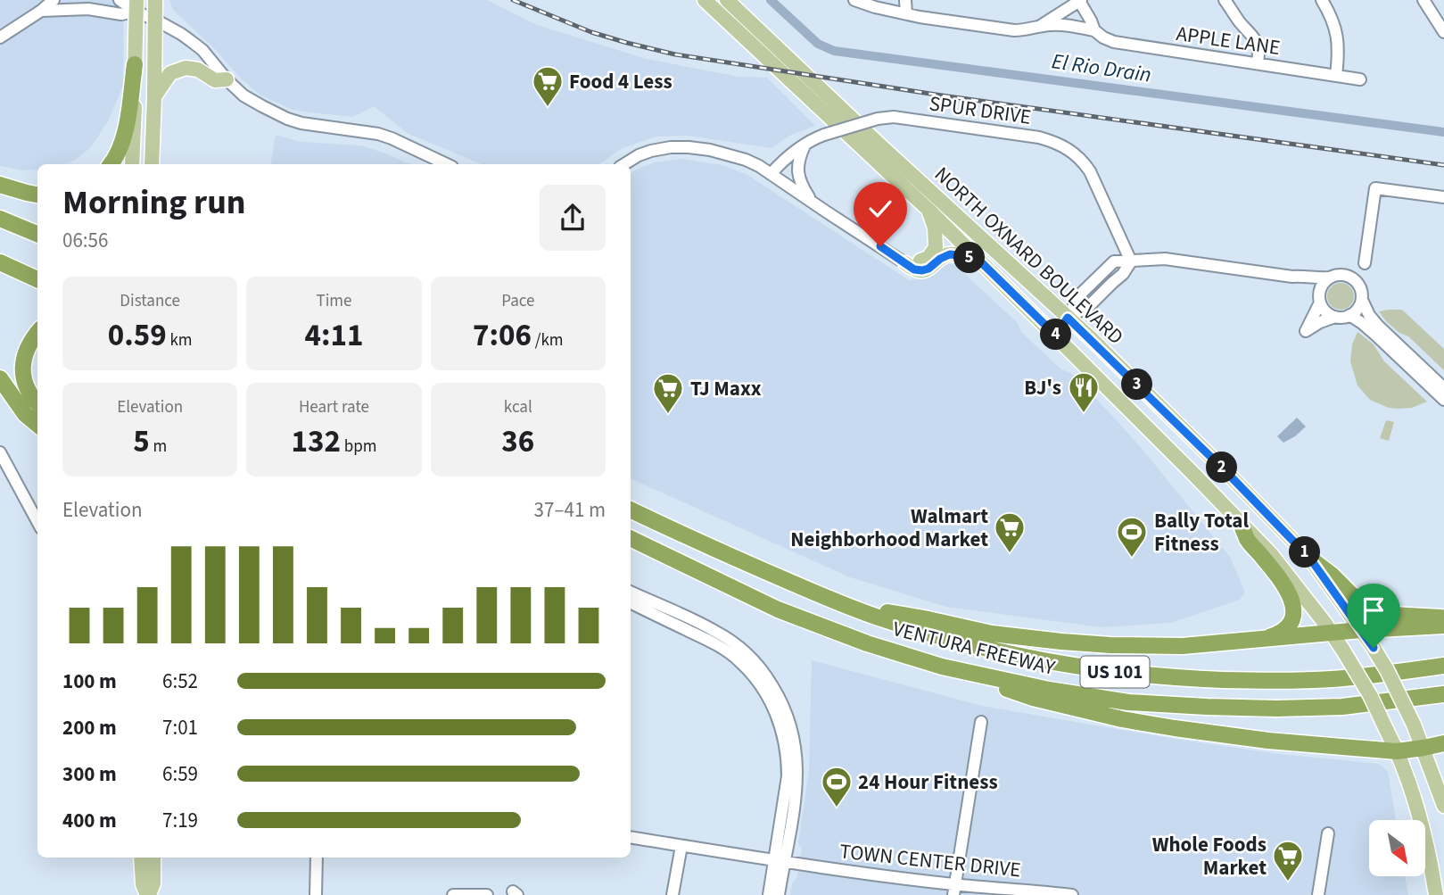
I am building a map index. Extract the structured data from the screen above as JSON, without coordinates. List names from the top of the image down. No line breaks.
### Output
{"streets":{"highway":["VENTURA FREEWAY","US 101"],"main road":["NORTH OXNARD BOULEVARD"],"street":["APPLE LANE","SPUR DRIVE","TOWN CENTER DRIVE"]},"water":["El Rio Drain"],"places":{"supermarket":["Food 4 Less","TJ Maxx","Walmart Neighborhood Market","Whole Foods Market"],"restaurant":["BJ's"],"sports":["Bally Total Fitness","24 Hour Fitness"]},"north":"bottom right","page":{"heading":["Morning run","06:56"],"pins":["5","4","3","2","1"],"stats":[["Distance","0.59 km"],["Time","4:11"],["Pace","7:06 /km"],["Elevation","5 m"],["Heart rate","132 bpm"],["kcal","36"]],"chart":["Elevation","37–41 m"],"list":[{"name":"100 m","note":"6:52"},{"name":"200 m","note":"7:01"},{"name":"300 m","note":"6:59"},{"name":"400 m","note":"7:19"}]}}
